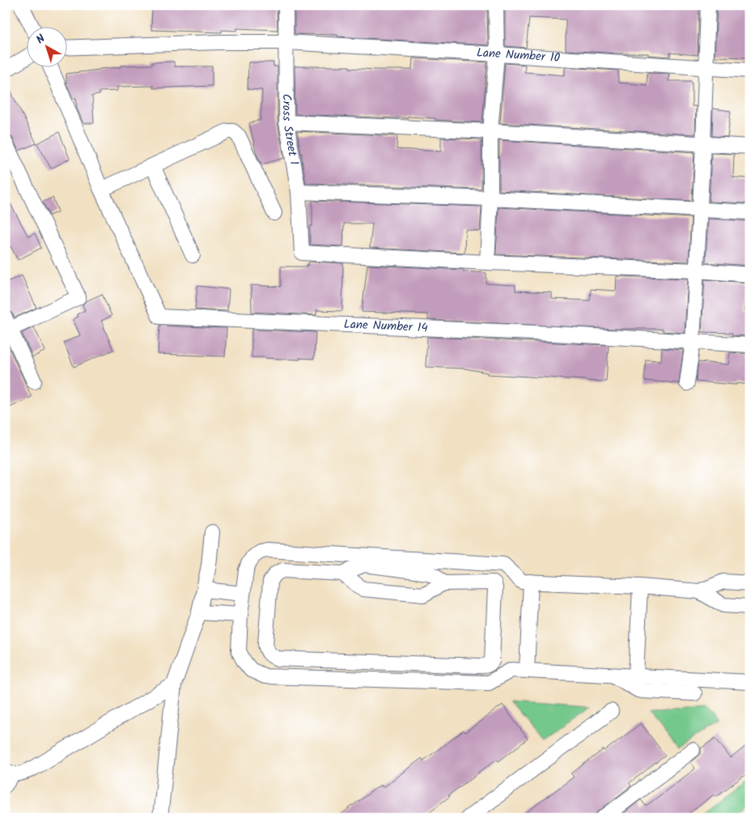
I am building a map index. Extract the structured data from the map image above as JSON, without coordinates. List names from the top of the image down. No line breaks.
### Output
{"streets":{"street":["Lane Number 10","Cross Street 1","Lane Number 14"]},"crossings":[["Lane Number 10","Cross Street 1"]],"north":"top left"}
